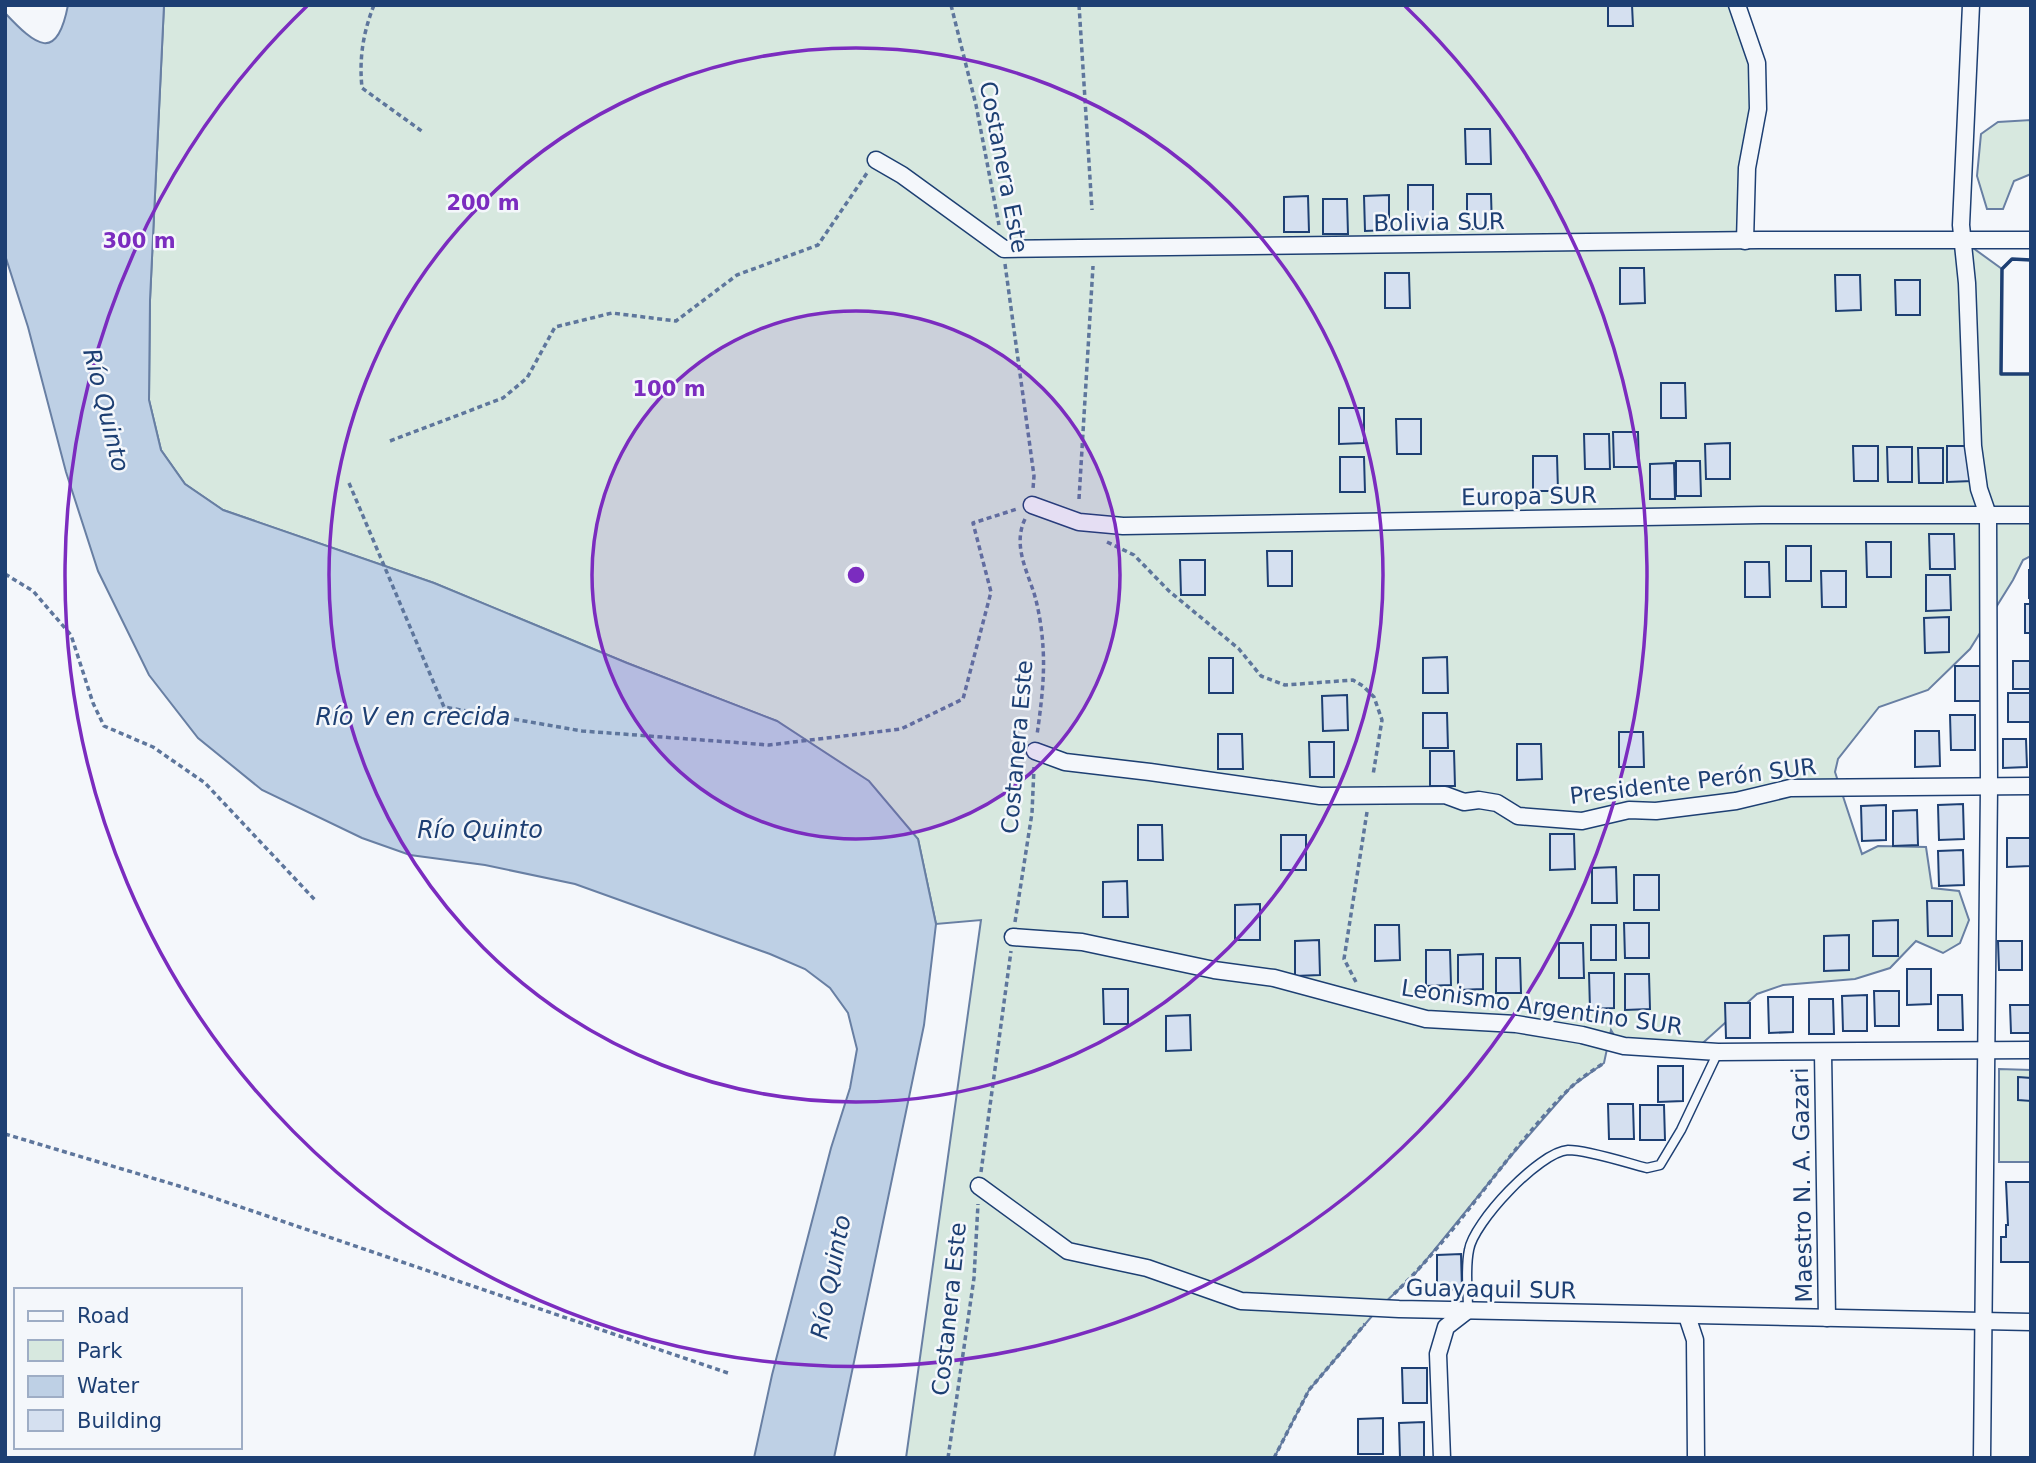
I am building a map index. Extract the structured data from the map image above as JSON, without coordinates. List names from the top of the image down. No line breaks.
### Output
{"streets":{"street":["Bolivia SUR","Europa SUR","Presidente Perón SUR","Leonismo Argentino SUR","Maestro N. A. Gazari","Guayaquil SUR"],"path":["Costanera Este"]},"crossings":[["Costanera Este","Bolivia SUR"],["Costanera Este","Europa SUR"],["Costanera Este","Presidente Perón SUR"],["Costanera Este","Leonismo Argentino SUR"],["Costanera Este","Guayaquil SUR"],["Leonismo Argentino SUR","Maestro N. A. Gazari"],["Maestro N. A. Gazari","Guayaquil SUR"]],"water":["Río Quinto","Río V en crecida"],"legend":["Road","Park","Water","Building"],"rings":["200 m","300 m","100 m"]}
